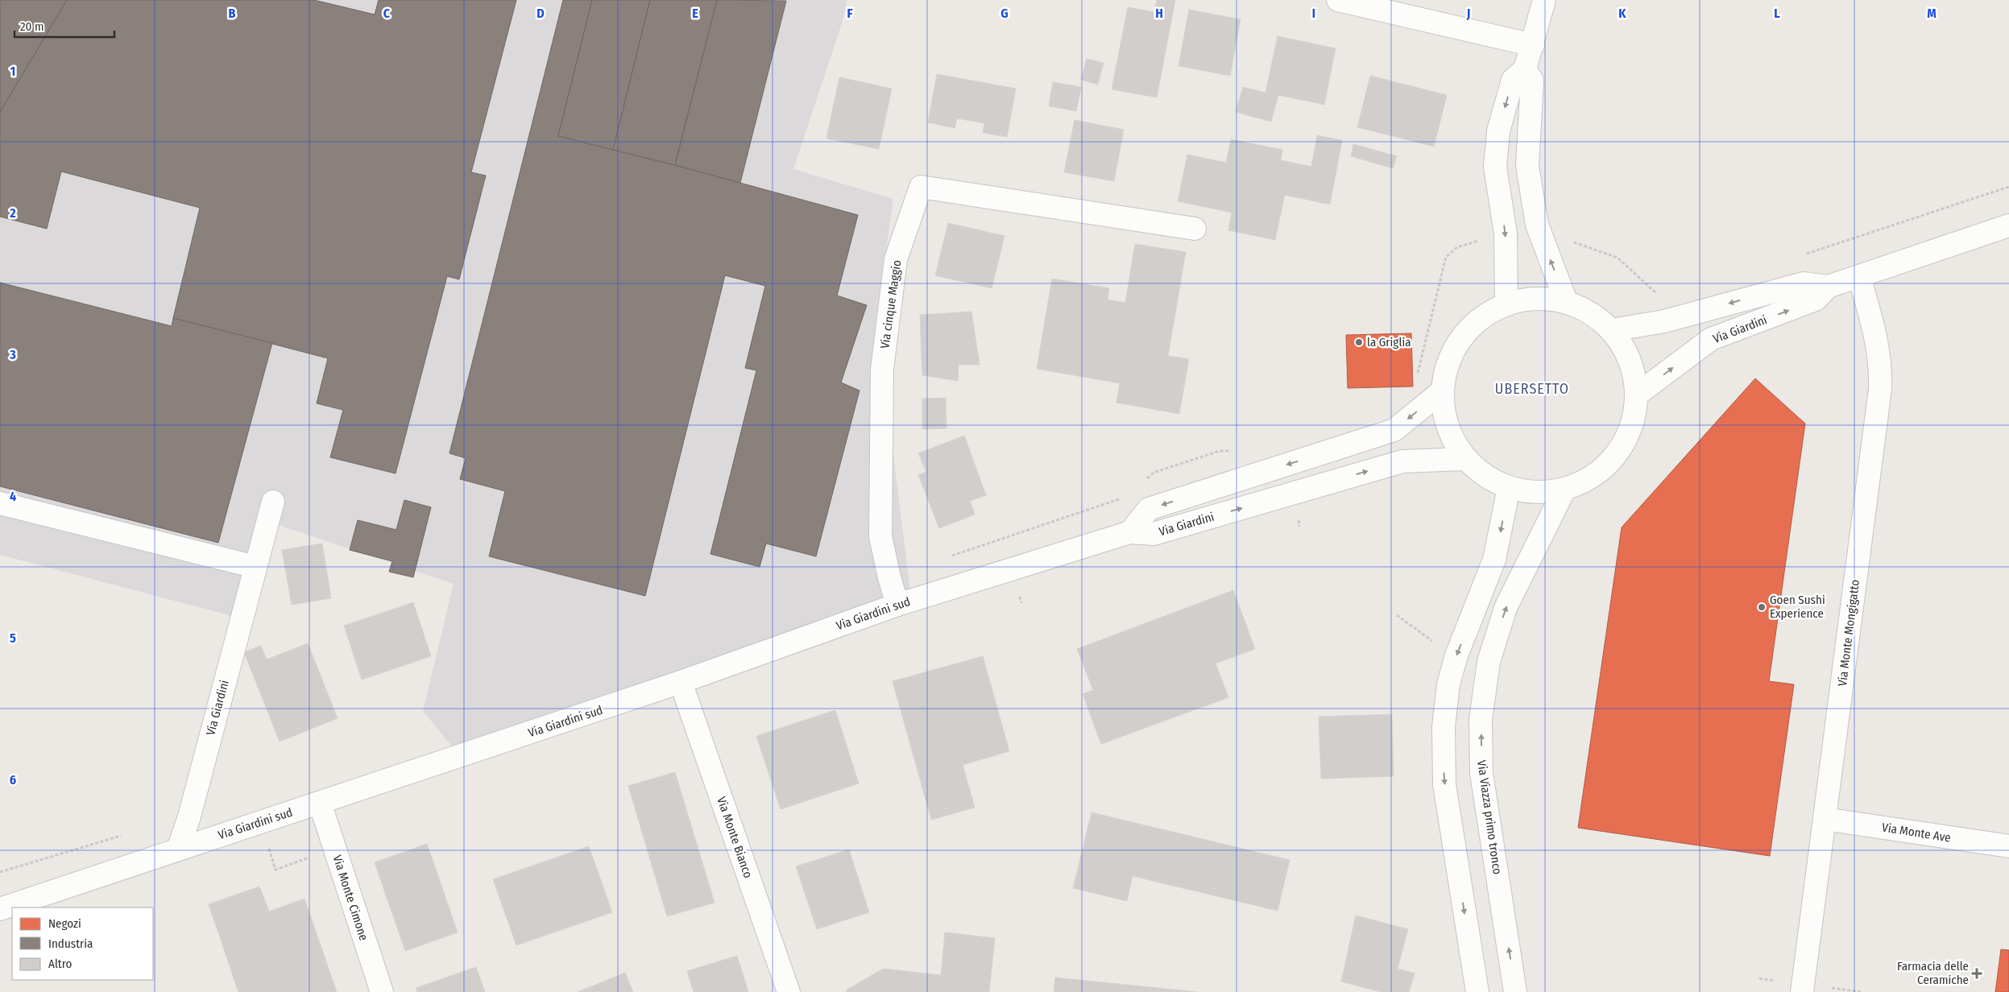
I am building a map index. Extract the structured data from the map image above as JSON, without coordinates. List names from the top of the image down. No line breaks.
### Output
{"streets":{"street":["Via cinque Maggio","Via Giardini","Via Giardini sud","Via Monte Mongigatto","Via Viazza primo tronco","Via Monte Ave","Via Monte Bianco","Via Monte Cimone"]},"crossings":[["Via cinque Maggio","Via Giardini sud"],["Via Giardini","Via Giardini sud"],["Via Giardini","Via Monte Mongigatto"],["Via Giardini sud","Via Monte Bianco"],["Via Giardini sud","Via Monte Cimone"],["Via Monte Mongigatto","Via Monte Ave"]],"districts":["UBERSETTO"],"places":{"other":["la Griglia","Goen Sushi Experience"],"health":["Farmacia delle Ceramiche"]},"legend":["Negozi","Industria","Altro"],"scale_bar":"20 m","grid":{"columns":["B","C","D","E","F","G","H","I","J","K","L","M"],"rows":["1","2","3","4","5","6"]}}
